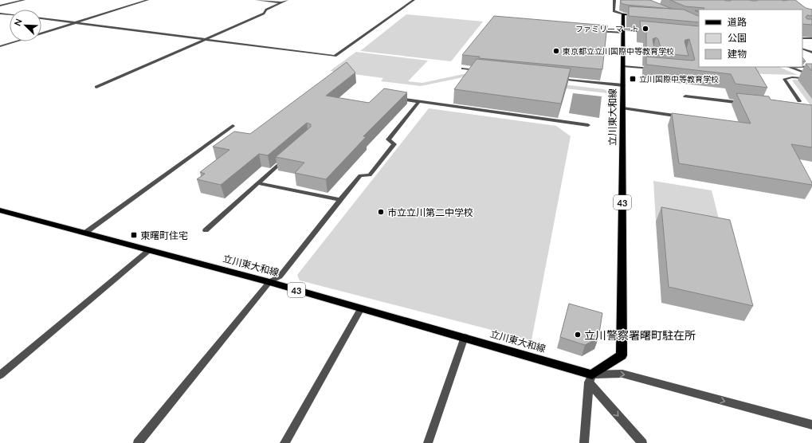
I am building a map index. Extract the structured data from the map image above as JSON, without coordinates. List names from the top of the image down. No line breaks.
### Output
{"streets":{"main road":["立川東大和線","43"]},"places":{"other":["ファミリーマート","東京都立立川国際中等教育学校","市立立川第二中学校","立川警察署曙町駐在所"],"transit":["立川国際中等教育学校","東曙町住宅"]},"legend":["道路","公園","建物"],"north":"top left"}
